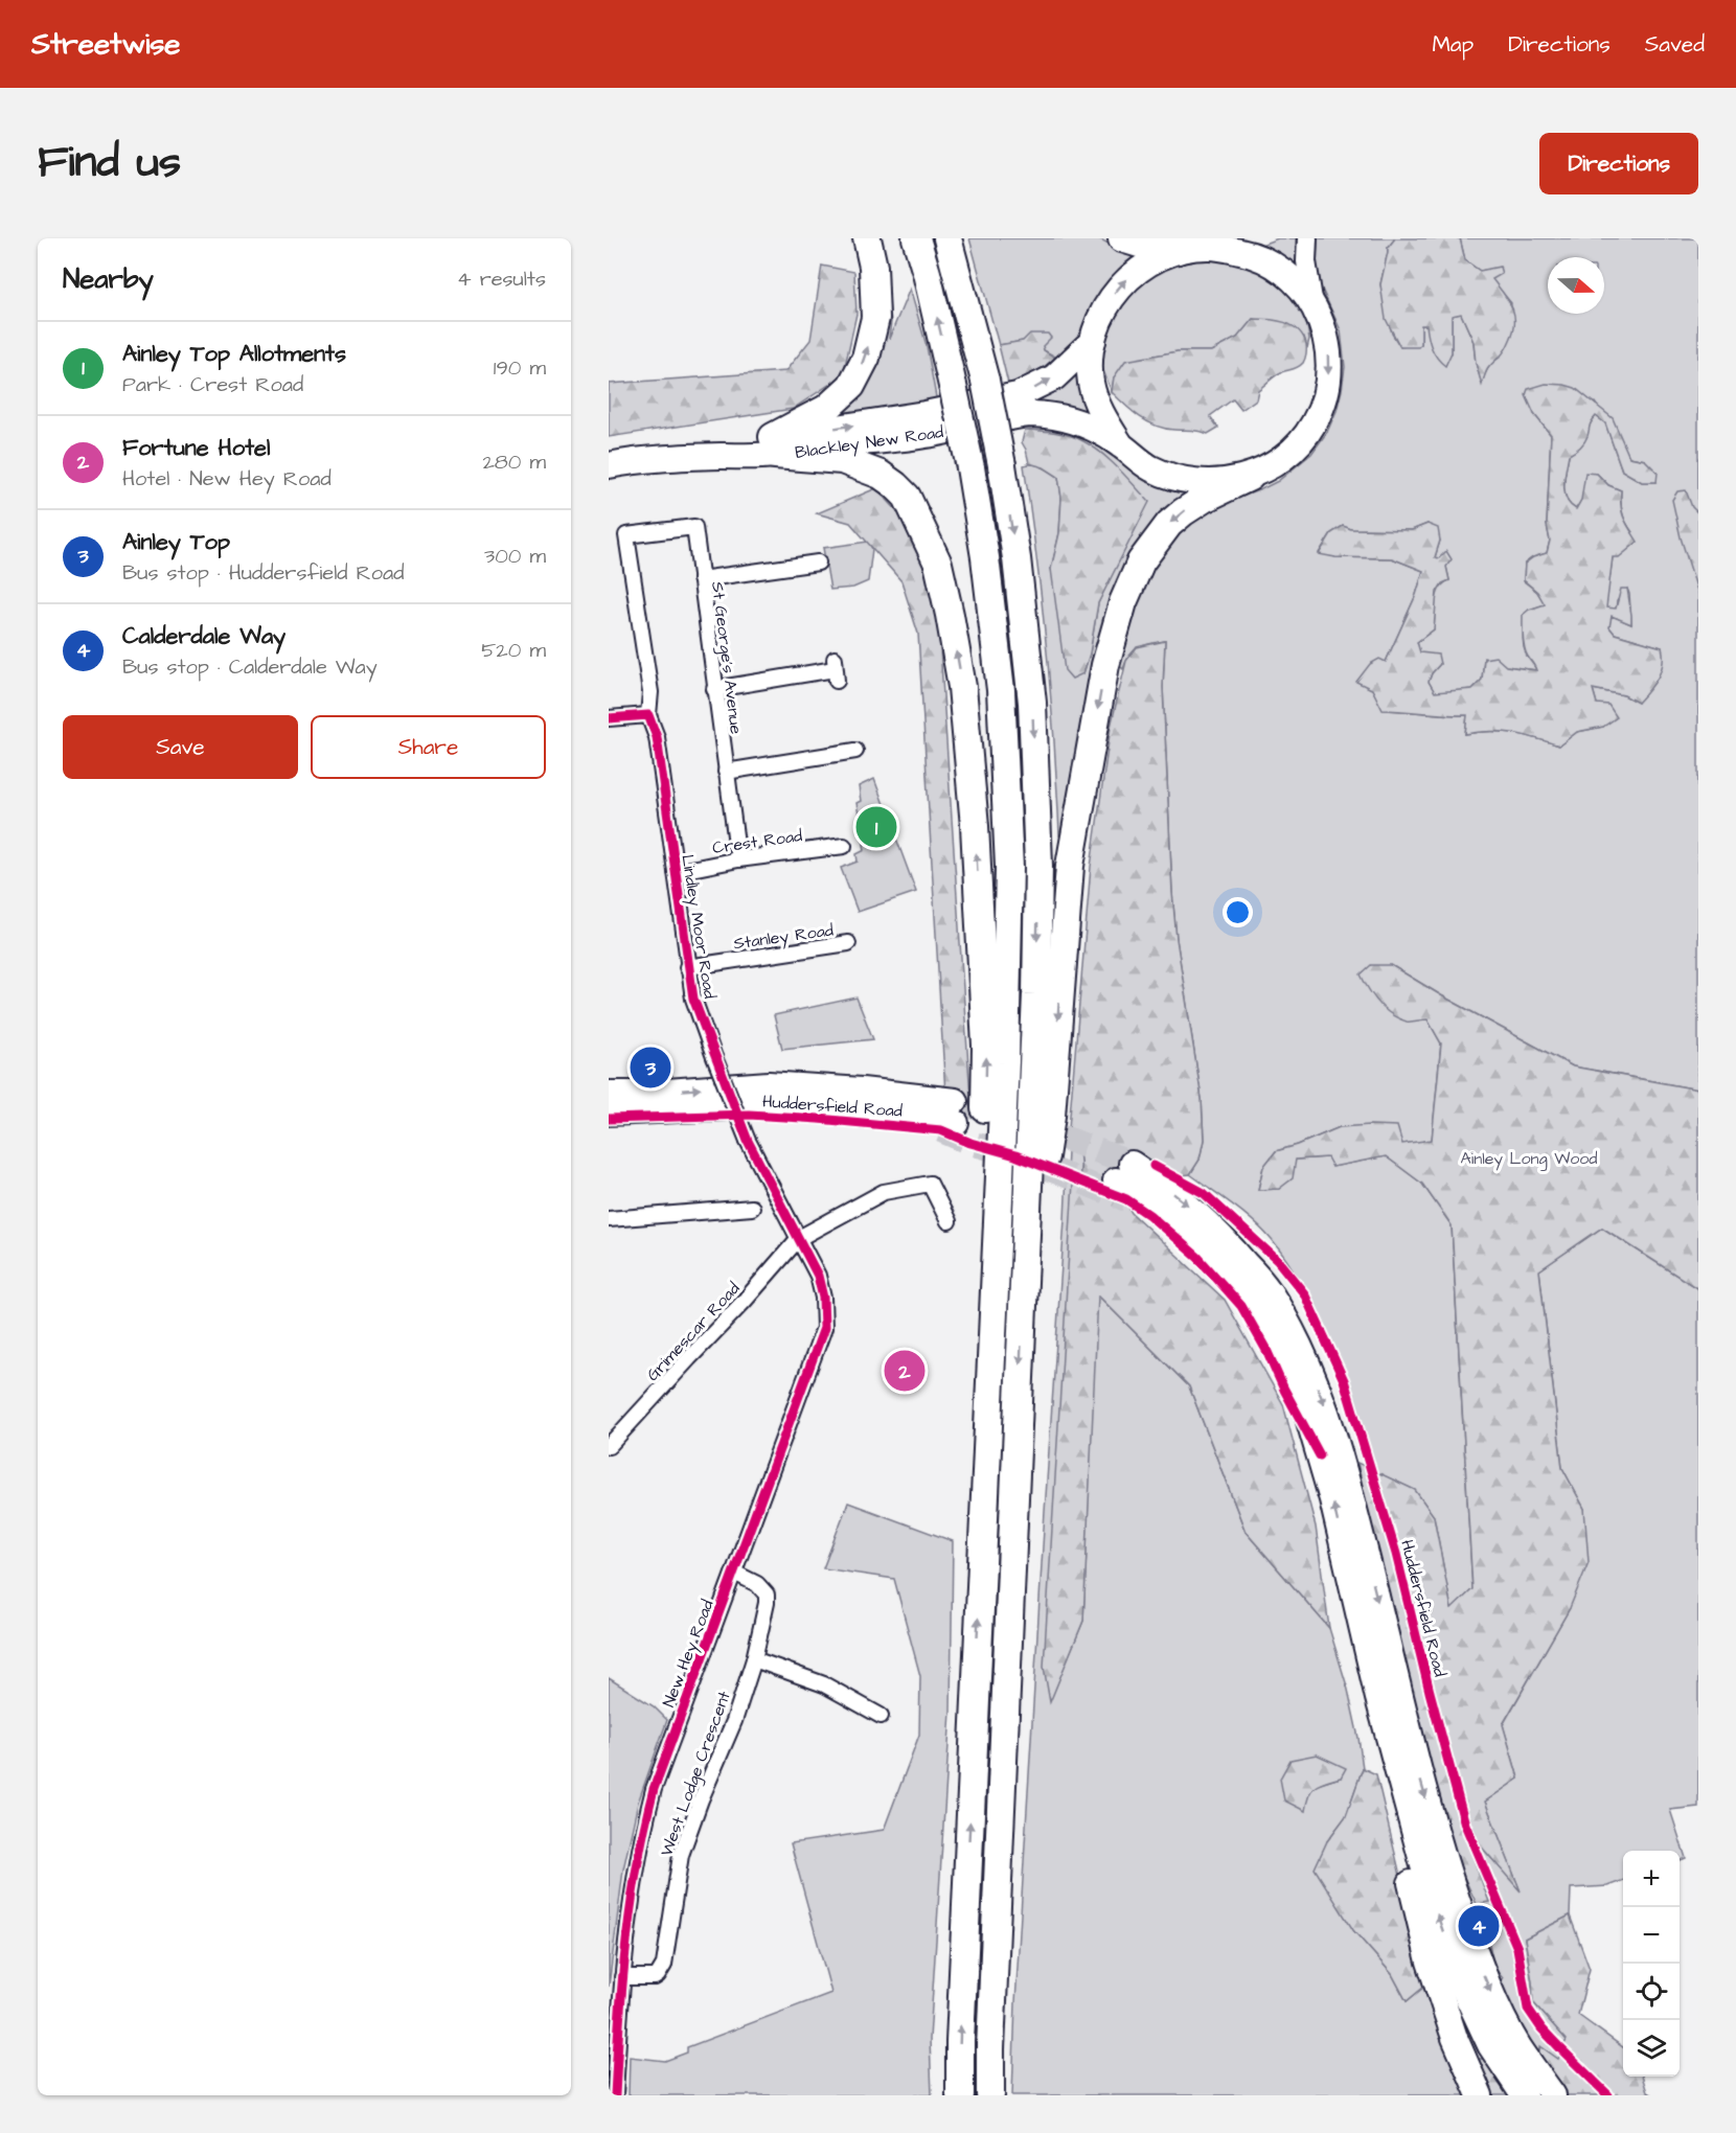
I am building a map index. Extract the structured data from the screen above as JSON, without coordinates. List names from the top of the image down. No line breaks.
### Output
{"streets":{"highway":["Blackley New Road","Huddersfield Road"],"street":["St George's Avenue","Crest Road","Lindley Moor Road","Stanley Road","Grimescar Road","New Hey Road","West Lodge Crescent"]},"crossings":[["St George's Avenue","Crest Road"],["St George's Avenue","Lindley Moor Road"],["Crest Road","Lindley Moor Road"],["Lindley Moor Road","Stanley Road"],["Lindley Moor Road","Grimescar Road"],["Lindley Moor Road","New Hey Road"],["Grimescar Road","New Hey Road"],["New Hey Road","West Lodge Crescent"]],"parks":["Ainley Long Wood"],"north":"right","page":{"header":"Streetwise","nav":["Map","Directions","Saved"],"title":"Find us","buttons":["Directions",["Save","Share"]],"heading":["Nearby","4 results"],"list":[{"mark":"1","name":"Ainley Top Allotments","note":"Park · Crest Road","value":"190 m"},{"mark":"2","name":"Fortune Hotel","note":"Hotel · New Hey Road","value":"280 m"},{"mark":"3","name":"Ainley Top","note":"Bus stop · Huddersfield Road","value":"300 m"},{"mark":"4","name":"Calderdale Way","note":"Bus stop · Calderdale Way","value":"520 m"}],"pins":["1","3","2","4"],"map_buttons":["+","−"]}}
